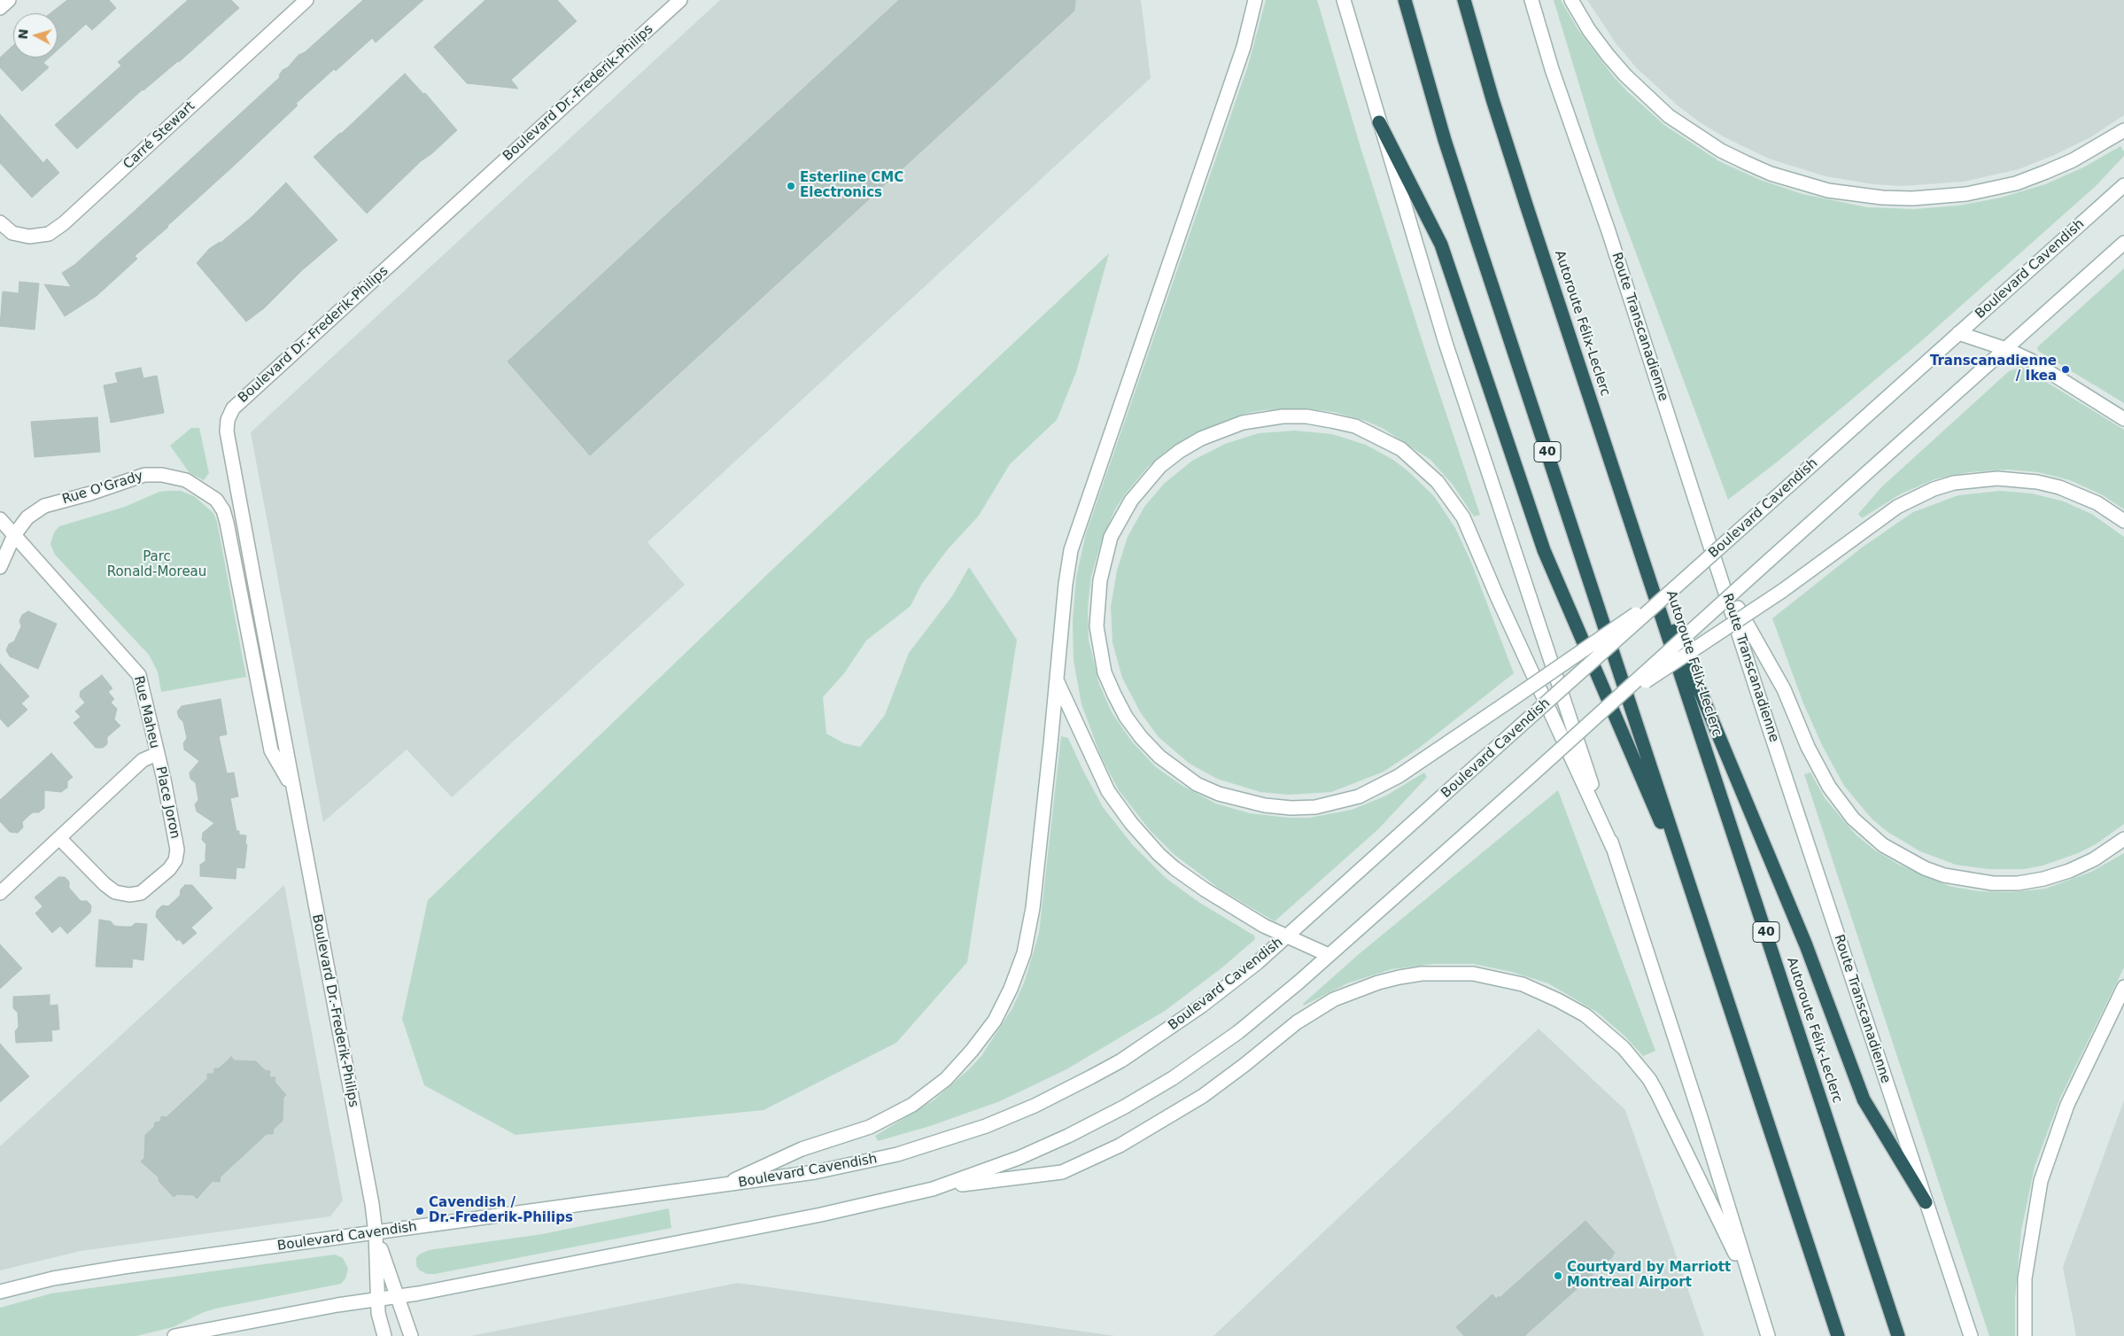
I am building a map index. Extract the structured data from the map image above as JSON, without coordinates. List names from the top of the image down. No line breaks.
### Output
{"streets":{"highway":["Autoroute Félix-Leclerc","40"],"main road":["Boulevard Dr.-Frederik-Philips","Carré Stewart","Boulevard Cavendish","Route Transcanadienne","Rue O'Grady","Rue Maheu","Place Joron"]},"crossings":[["Boulevard Dr.-Frederik-Philips","Boulevard Cavendish"],["Boulevard Dr.-Frederik-Philips","Rue O'Grady"],["Rue O'Grady","Rue Maheu"],["Rue Maheu","Place Joron"]],"parks":["Parc Ronald-Moreau"],"places":["Esterline CMC Electronics","Transcanadienne / Ikea","Cavendish / Dr.-Frederik-Philips","Courtyard by Marriott Montreal Airport"],"north":"left"}
